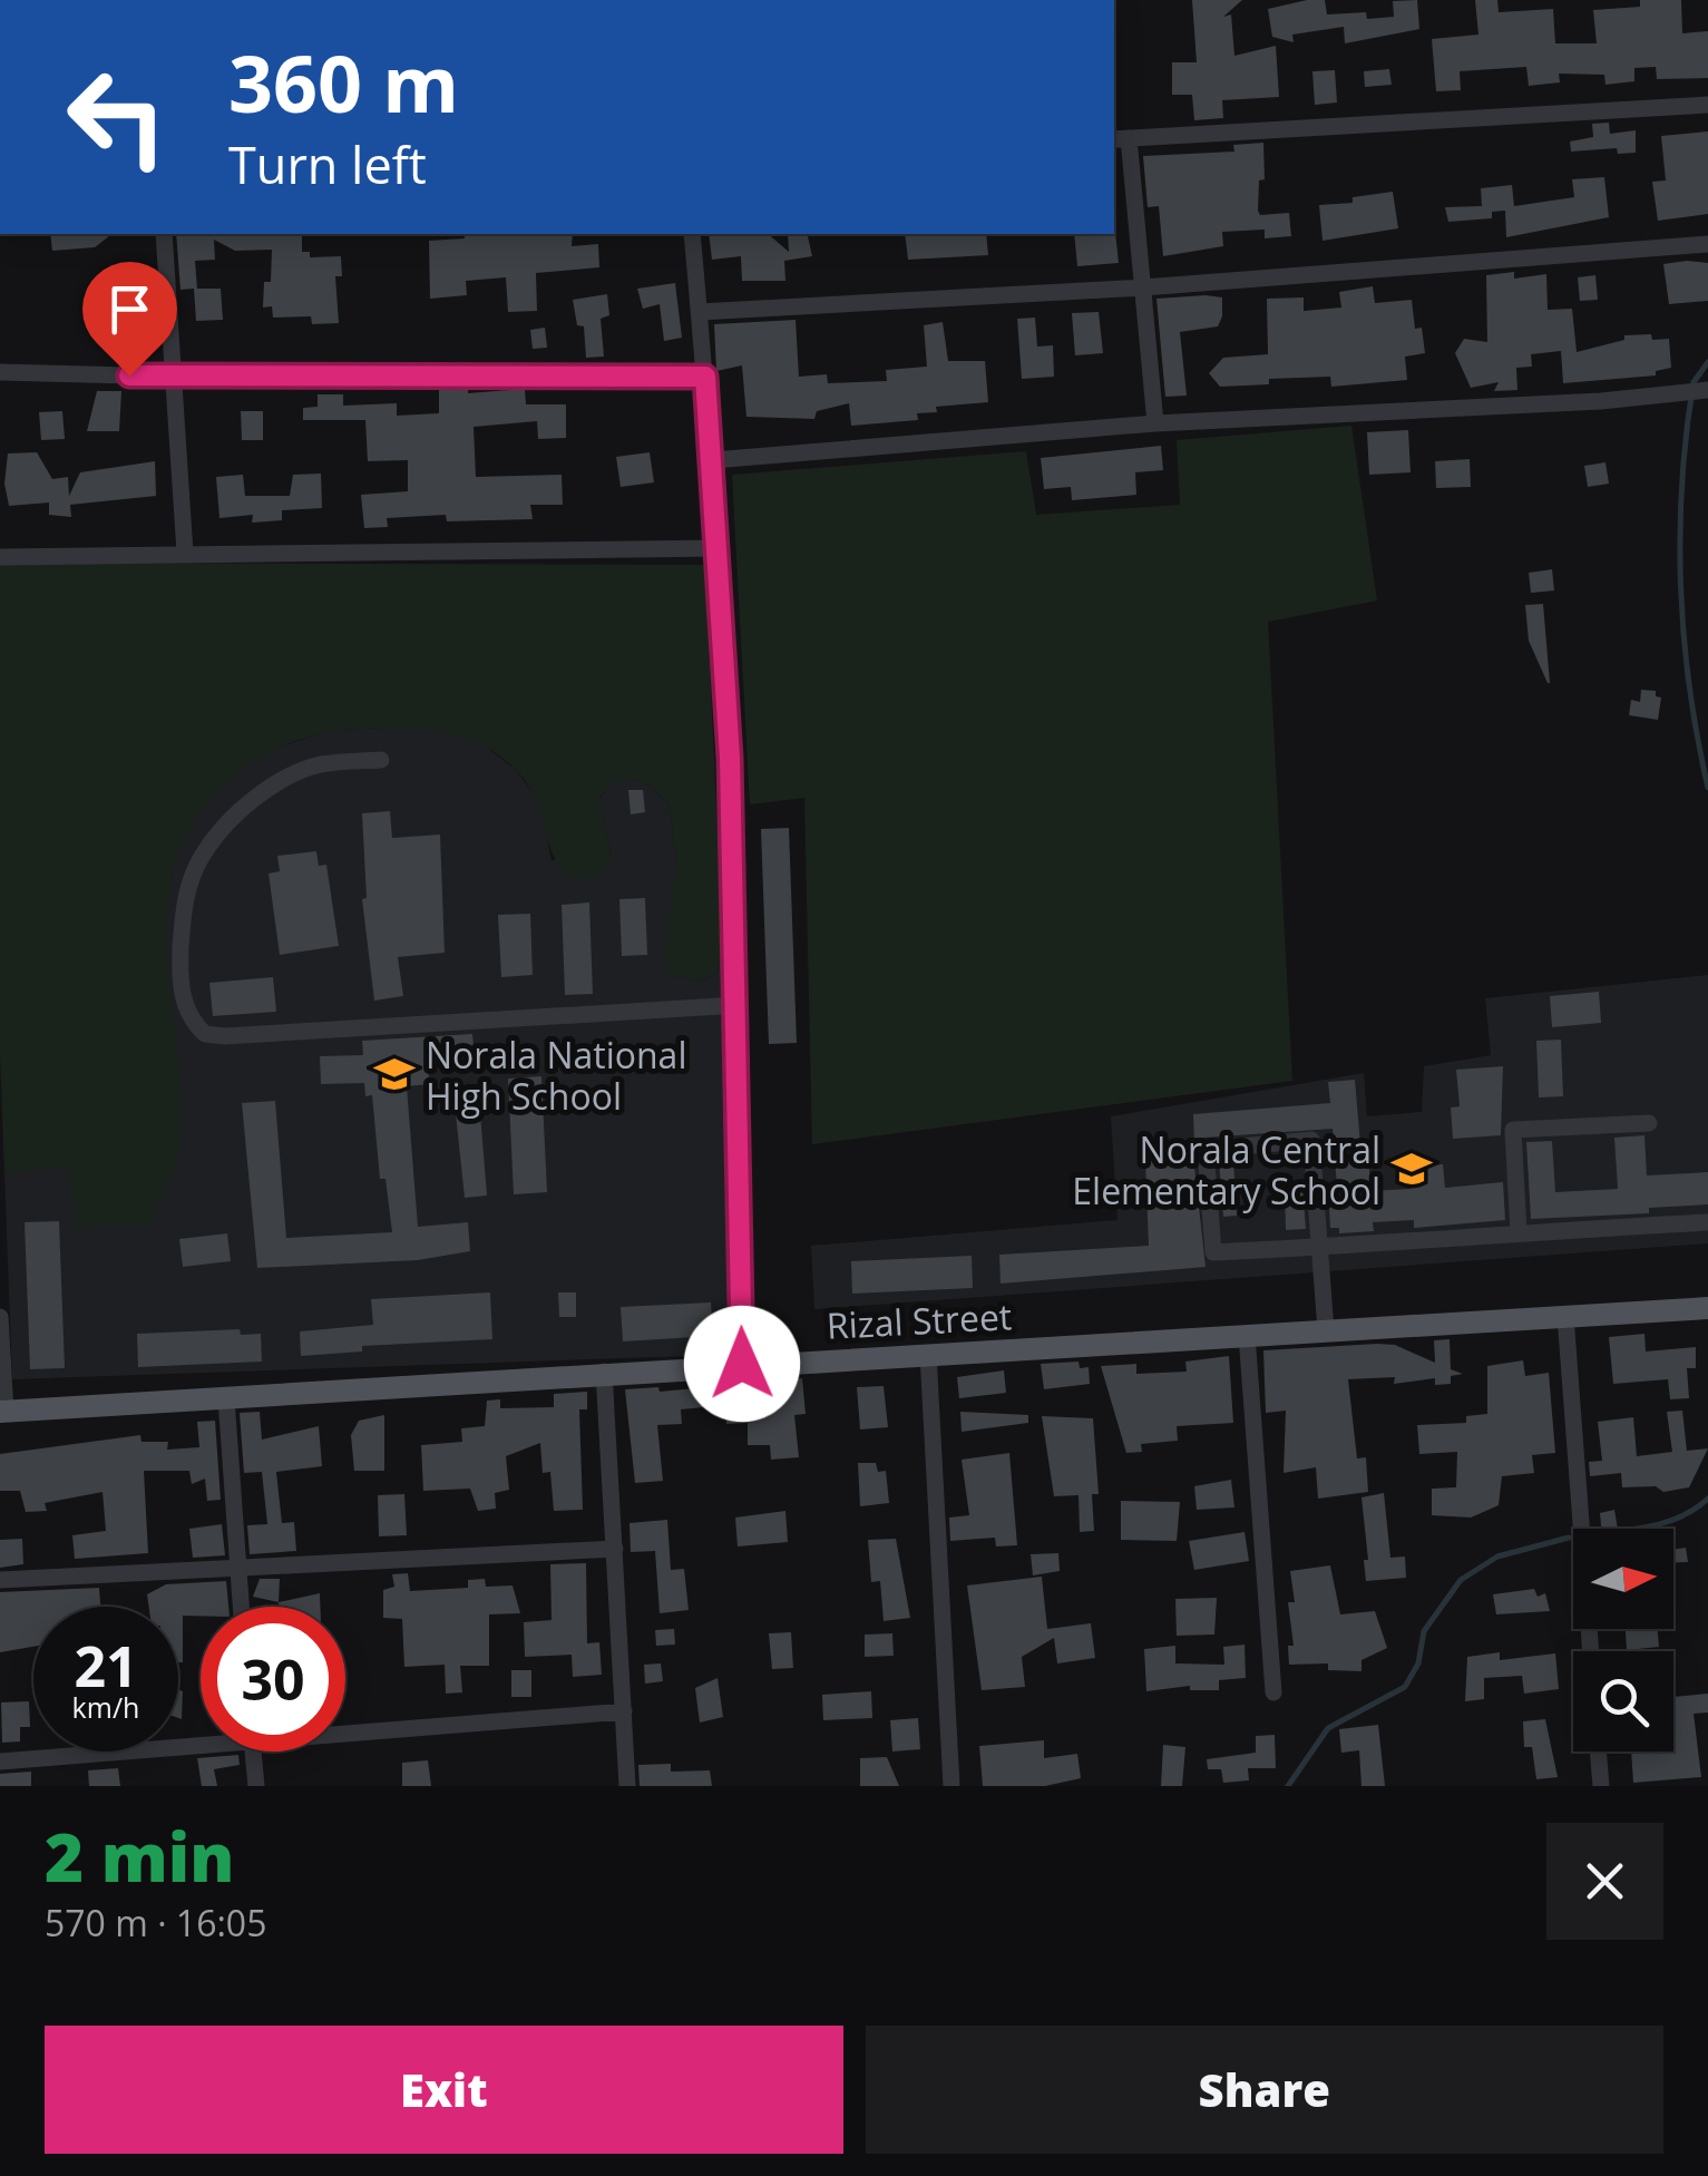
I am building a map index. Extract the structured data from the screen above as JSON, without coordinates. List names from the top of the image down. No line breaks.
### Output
{"streets":{"main road":["Rizal Street"]},"places":{"school or university":["Norala National High School","Norala Central Elementary School"]},"north":"right","page":{"turn":["360 m","Turn left"],"speed":"21 km/h","limit":"30","heading":["2 min","570 m · 16:05"],"buttons":["Exit","Share"]}}
